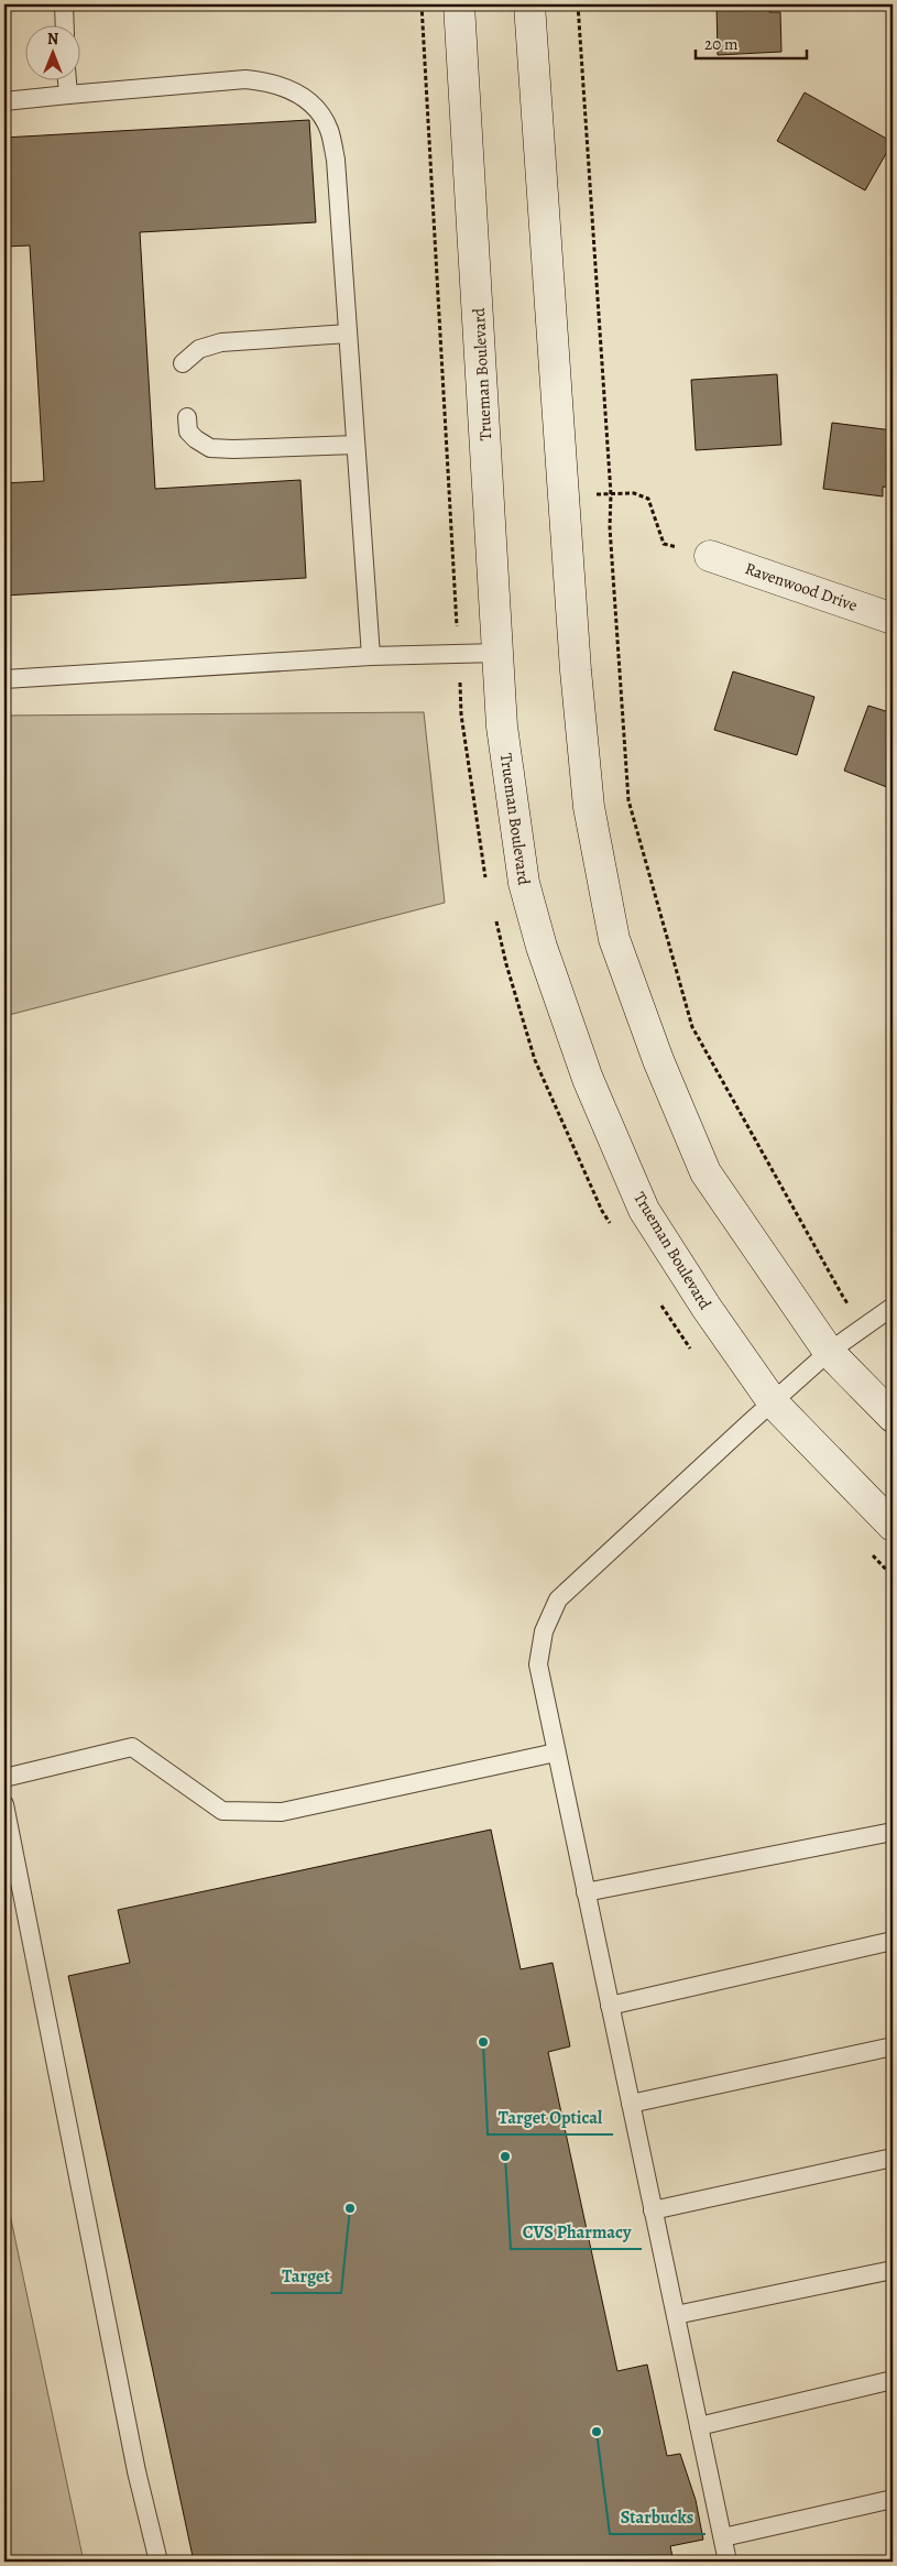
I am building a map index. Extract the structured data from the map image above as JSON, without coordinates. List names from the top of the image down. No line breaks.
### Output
{"streets":{"main road":["Trueman Boulevard","Ravenwood Drive"]},"places":["Target Optical","CVS Pharmacy","Target","Starbucks"],"scale_bar":"20 m","north":"top"}
